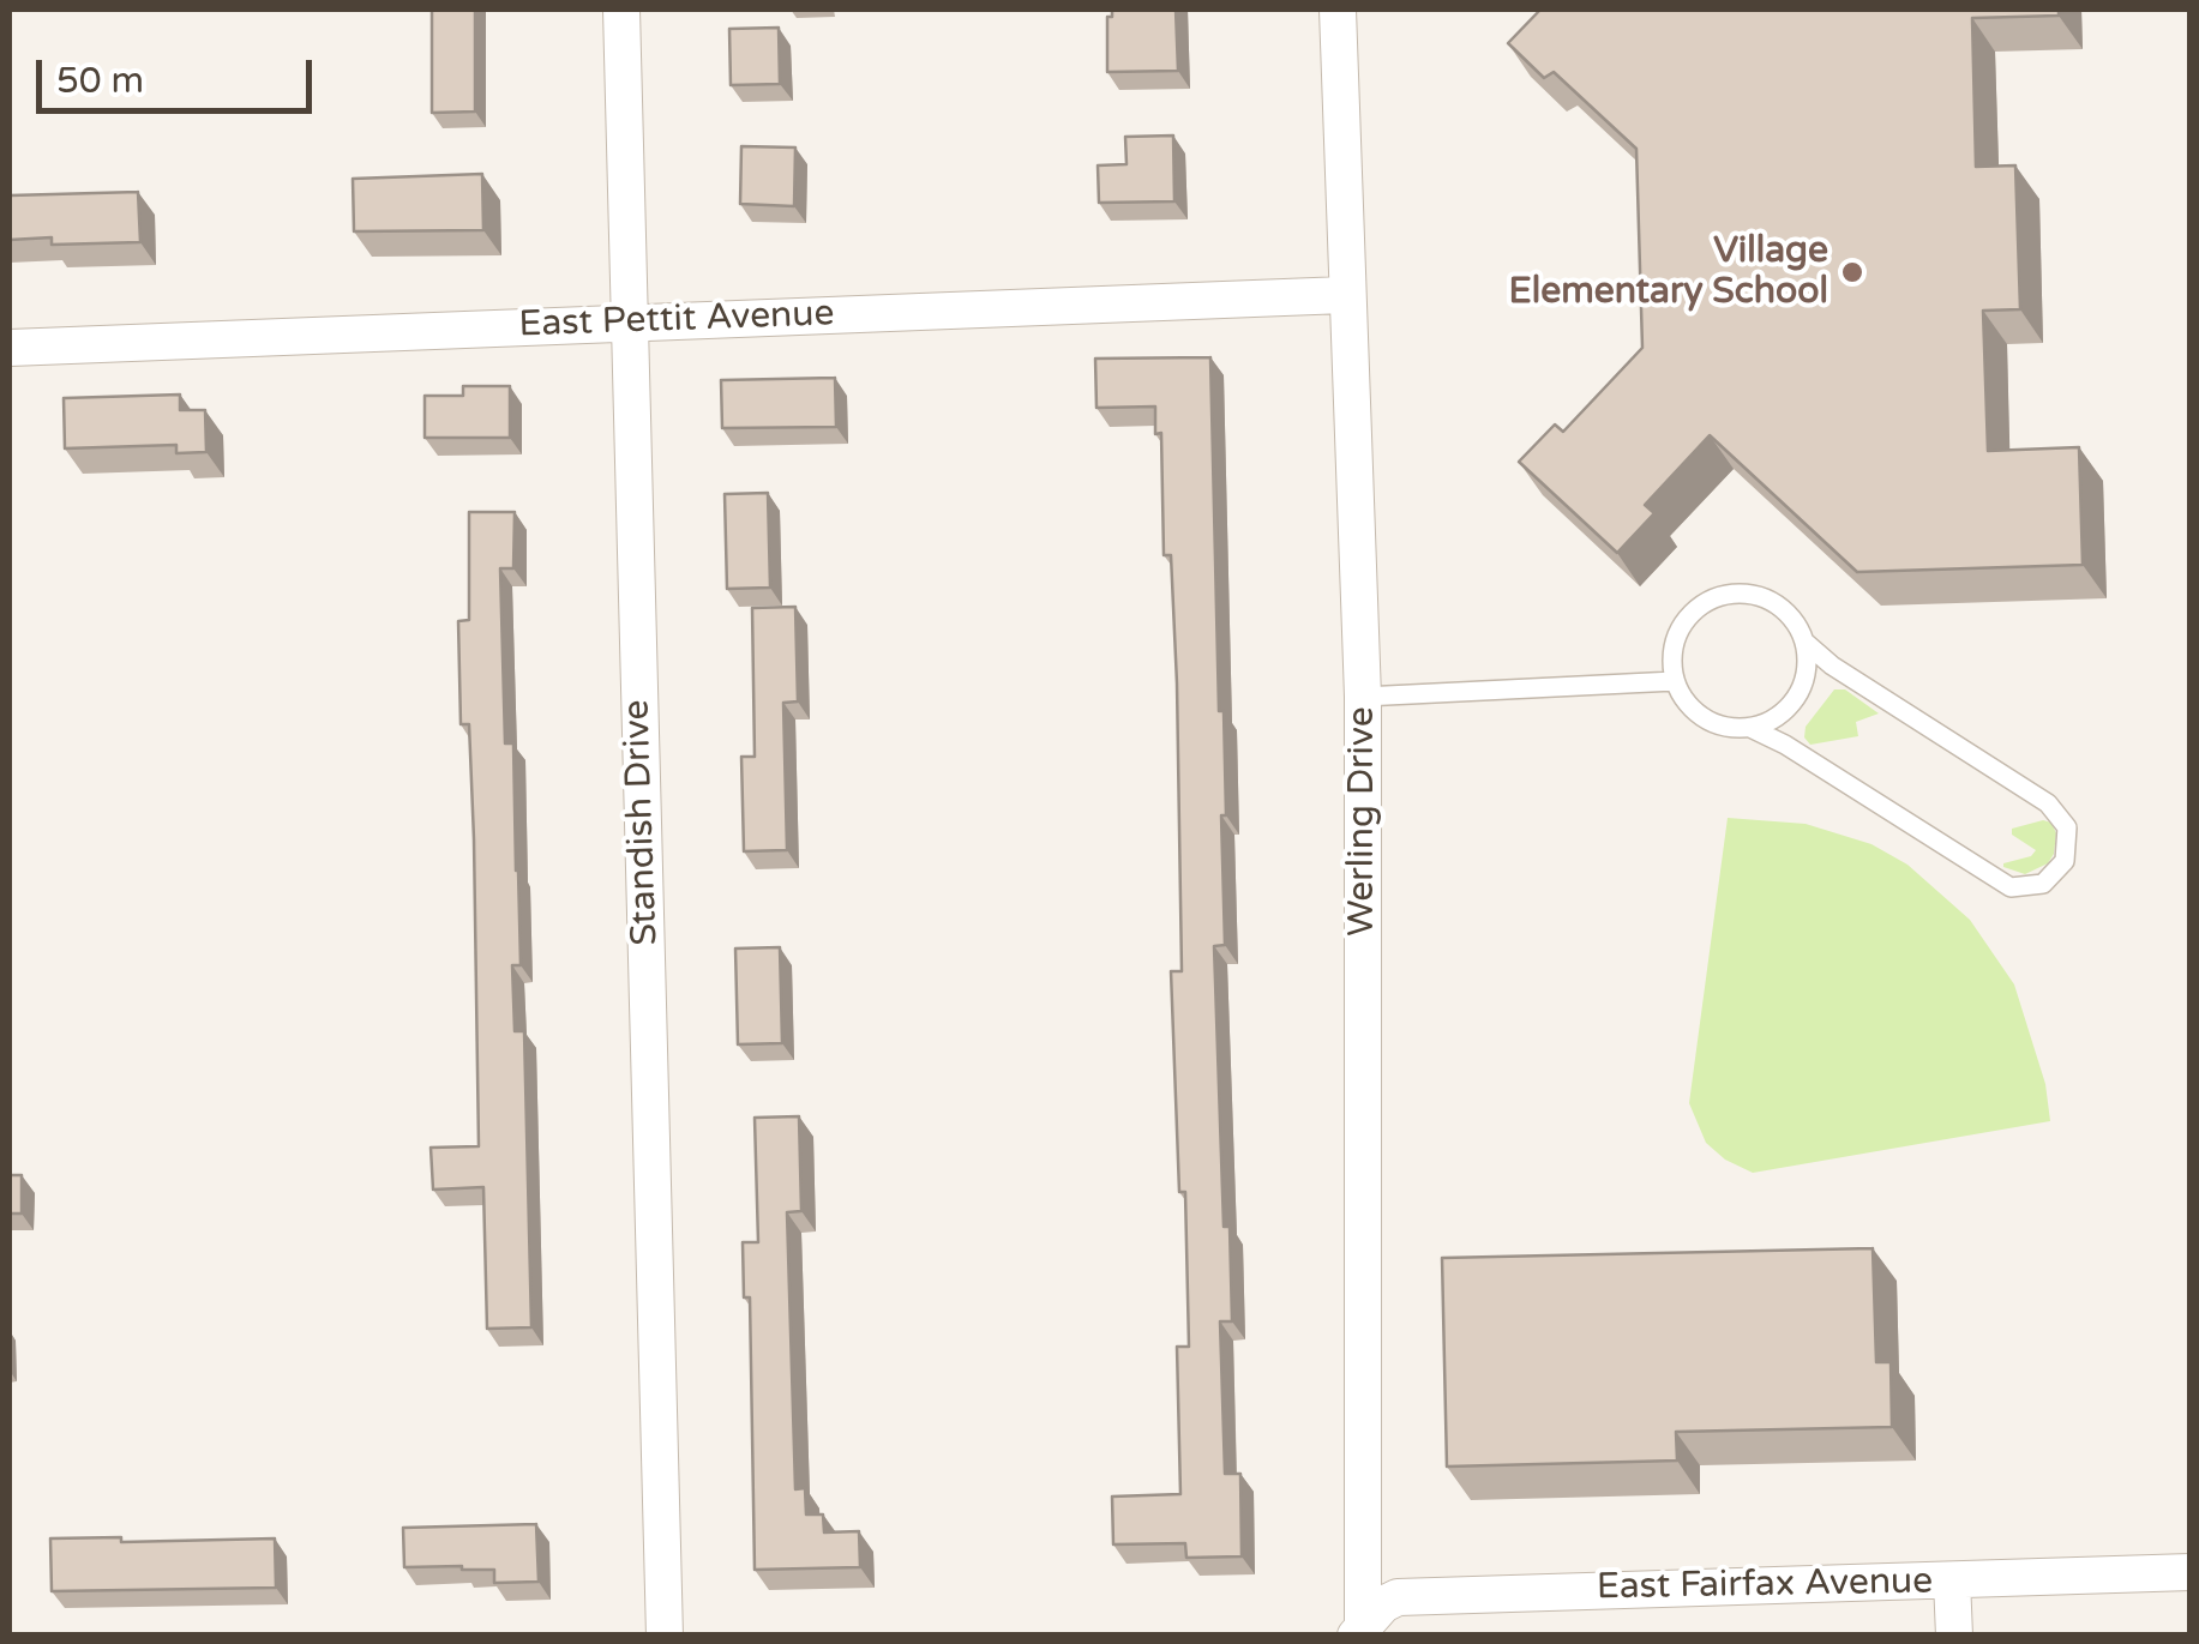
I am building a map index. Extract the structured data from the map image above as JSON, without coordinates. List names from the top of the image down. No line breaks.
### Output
{"streets":{"street":["East Pettit Avenue","Werling Drive","Standish Drive","East Fairfax Avenue"]},"crossings":[["East Pettit Avenue","Werling Drive"],["East Pettit Avenue","Standish Drive"],["Werling Drive","East Fairfax Avenue"]],"places":["Village Elementary School"],"scale_bar":"50 m"}
